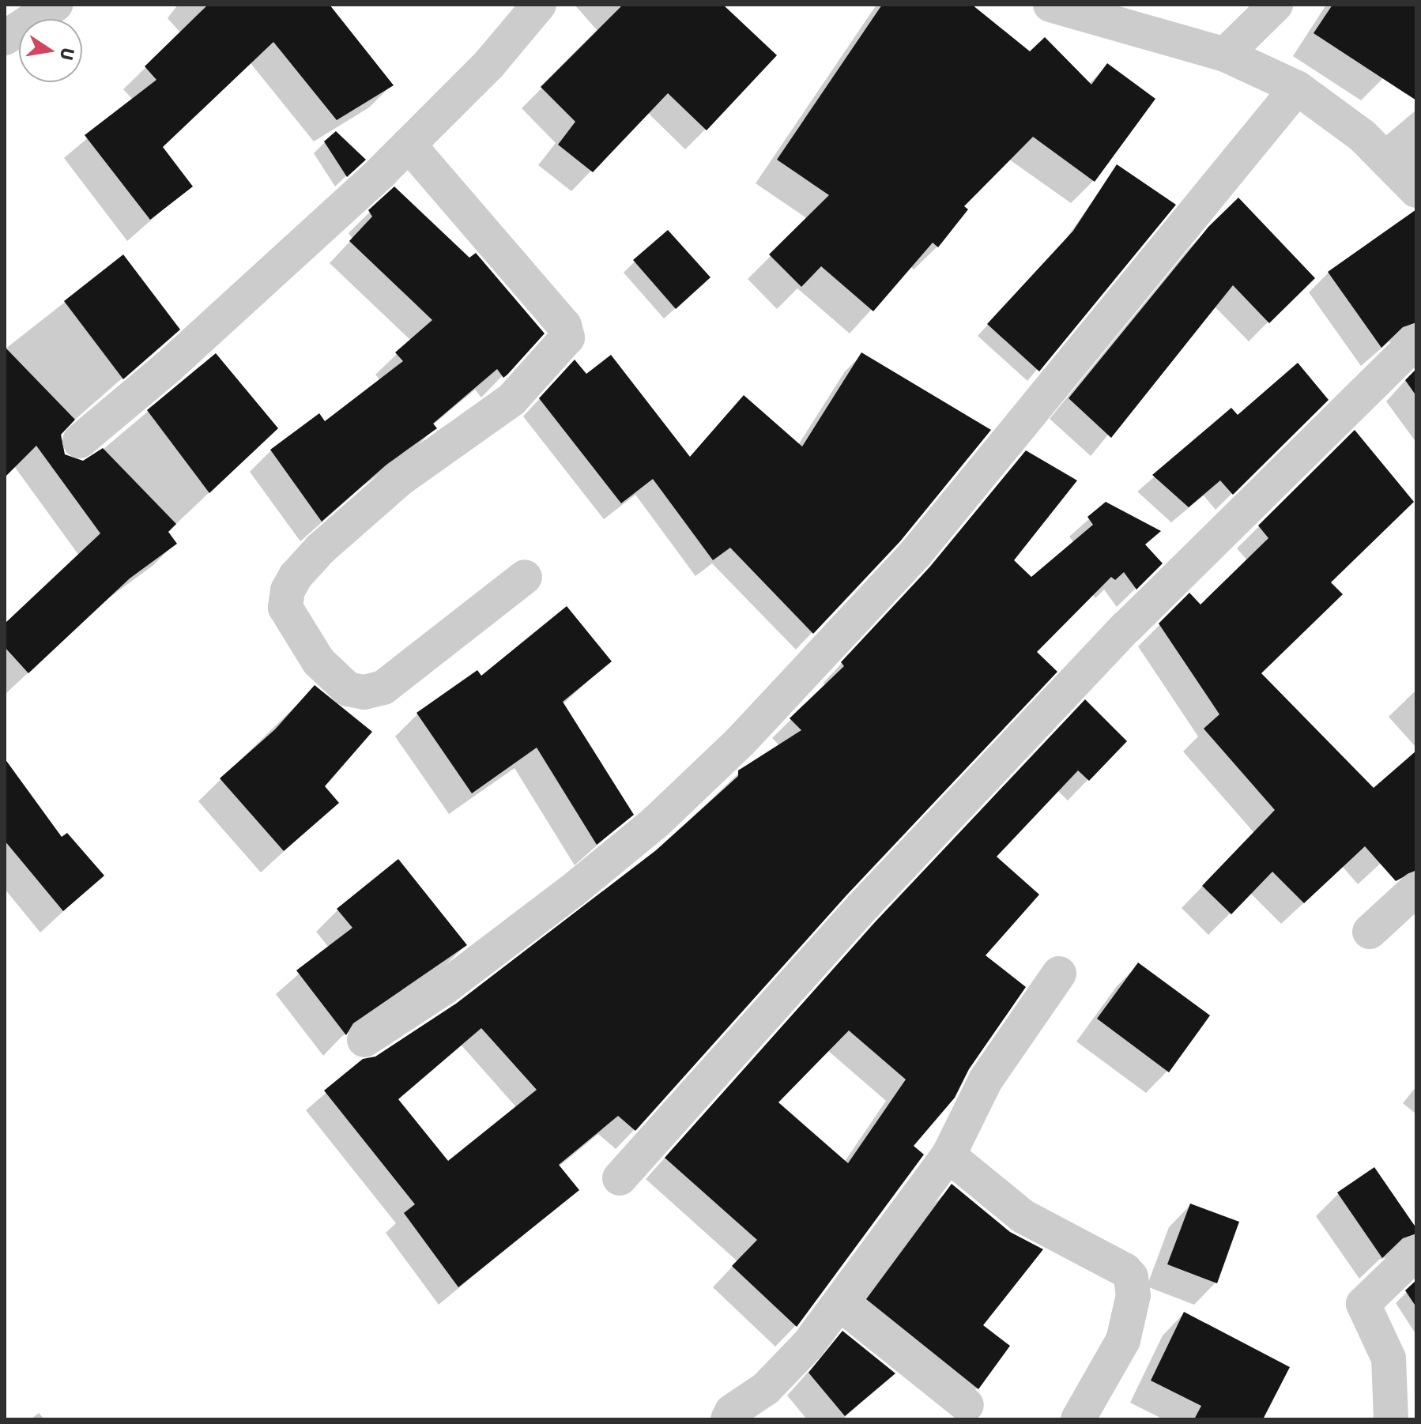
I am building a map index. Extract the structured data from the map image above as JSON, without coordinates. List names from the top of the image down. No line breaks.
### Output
{"north":"right"}
